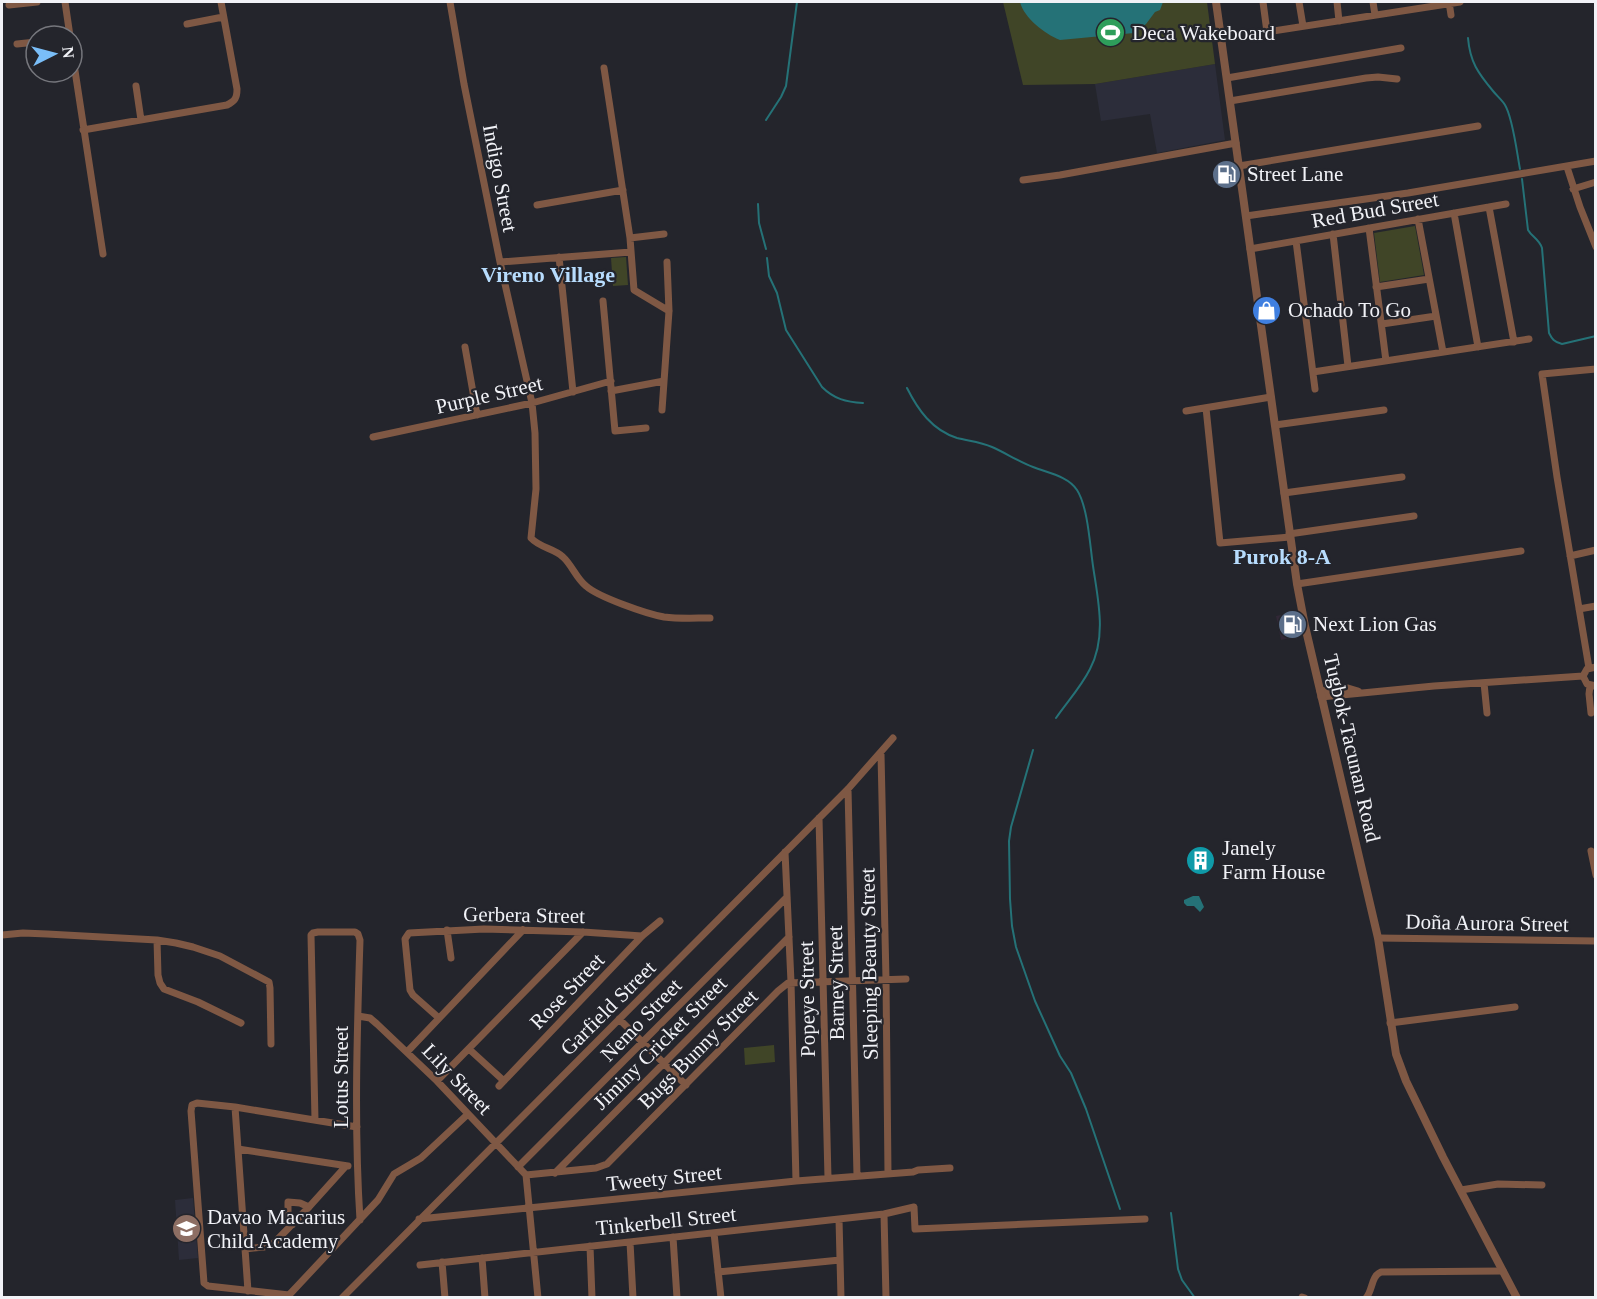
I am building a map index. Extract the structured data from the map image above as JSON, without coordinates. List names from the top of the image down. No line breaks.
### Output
{"streets":{"street":["Indigo Street","Red Bud Street","Purple Street","Tugbok-Tacunan Road","Gerbera Street","Doña Aurora Street","Sleeping Beauty Street","Barney Street","Rose Street","Popeye Street","Garfield Street","Nemo Street","Jiminy Cricket Street","Bugs Bunny Street","Lotus Street","Lily Street","Tweety Street","Tinkerbell Street"]},"crossings":[["Indigo Street","Purple Street"],["Red Bud Street","Tugbok-Tacunan Road"],["Tugbok-Tacunan Road","Doña Aurora Street"],["Gerbera Street","Rose Street"],["Sleeping Beauty Street","Garfield Street"],["Sleeping Beauty Street","Tweety Street"],["Barney Street","Garfield Street"],["Barney Street","Tweety Street"],["Popeye Street","Garfield Street"],["Popeye Street","Nemo Street"],["Popeye Street","Jiminy Cricket Street"],["Popeye Street","Bugs Bunny Street"],["Popeye Street","Tweety Street"],["Garfield Street","Lily Street"],["Garfield Street","Tweety Street"],["Nemo Street","Lily Street"],["Jiminy Cricket Street","Bugs Bunny Street"],["Bugs Bunny Street","Lily Street"],["Lotus Street","Lily Street"]],"districts":["Vireno Village","Purok 8-A"],"places":{"sports":["Deca Wakeboard"],"fuel station":["Street Lane","Next Lion Gas"],"shop":["Ochado To Go"],"building":["Janely Farm House"],"school or university":["Davao Macarius Child Academy"]},"north":"right"}
